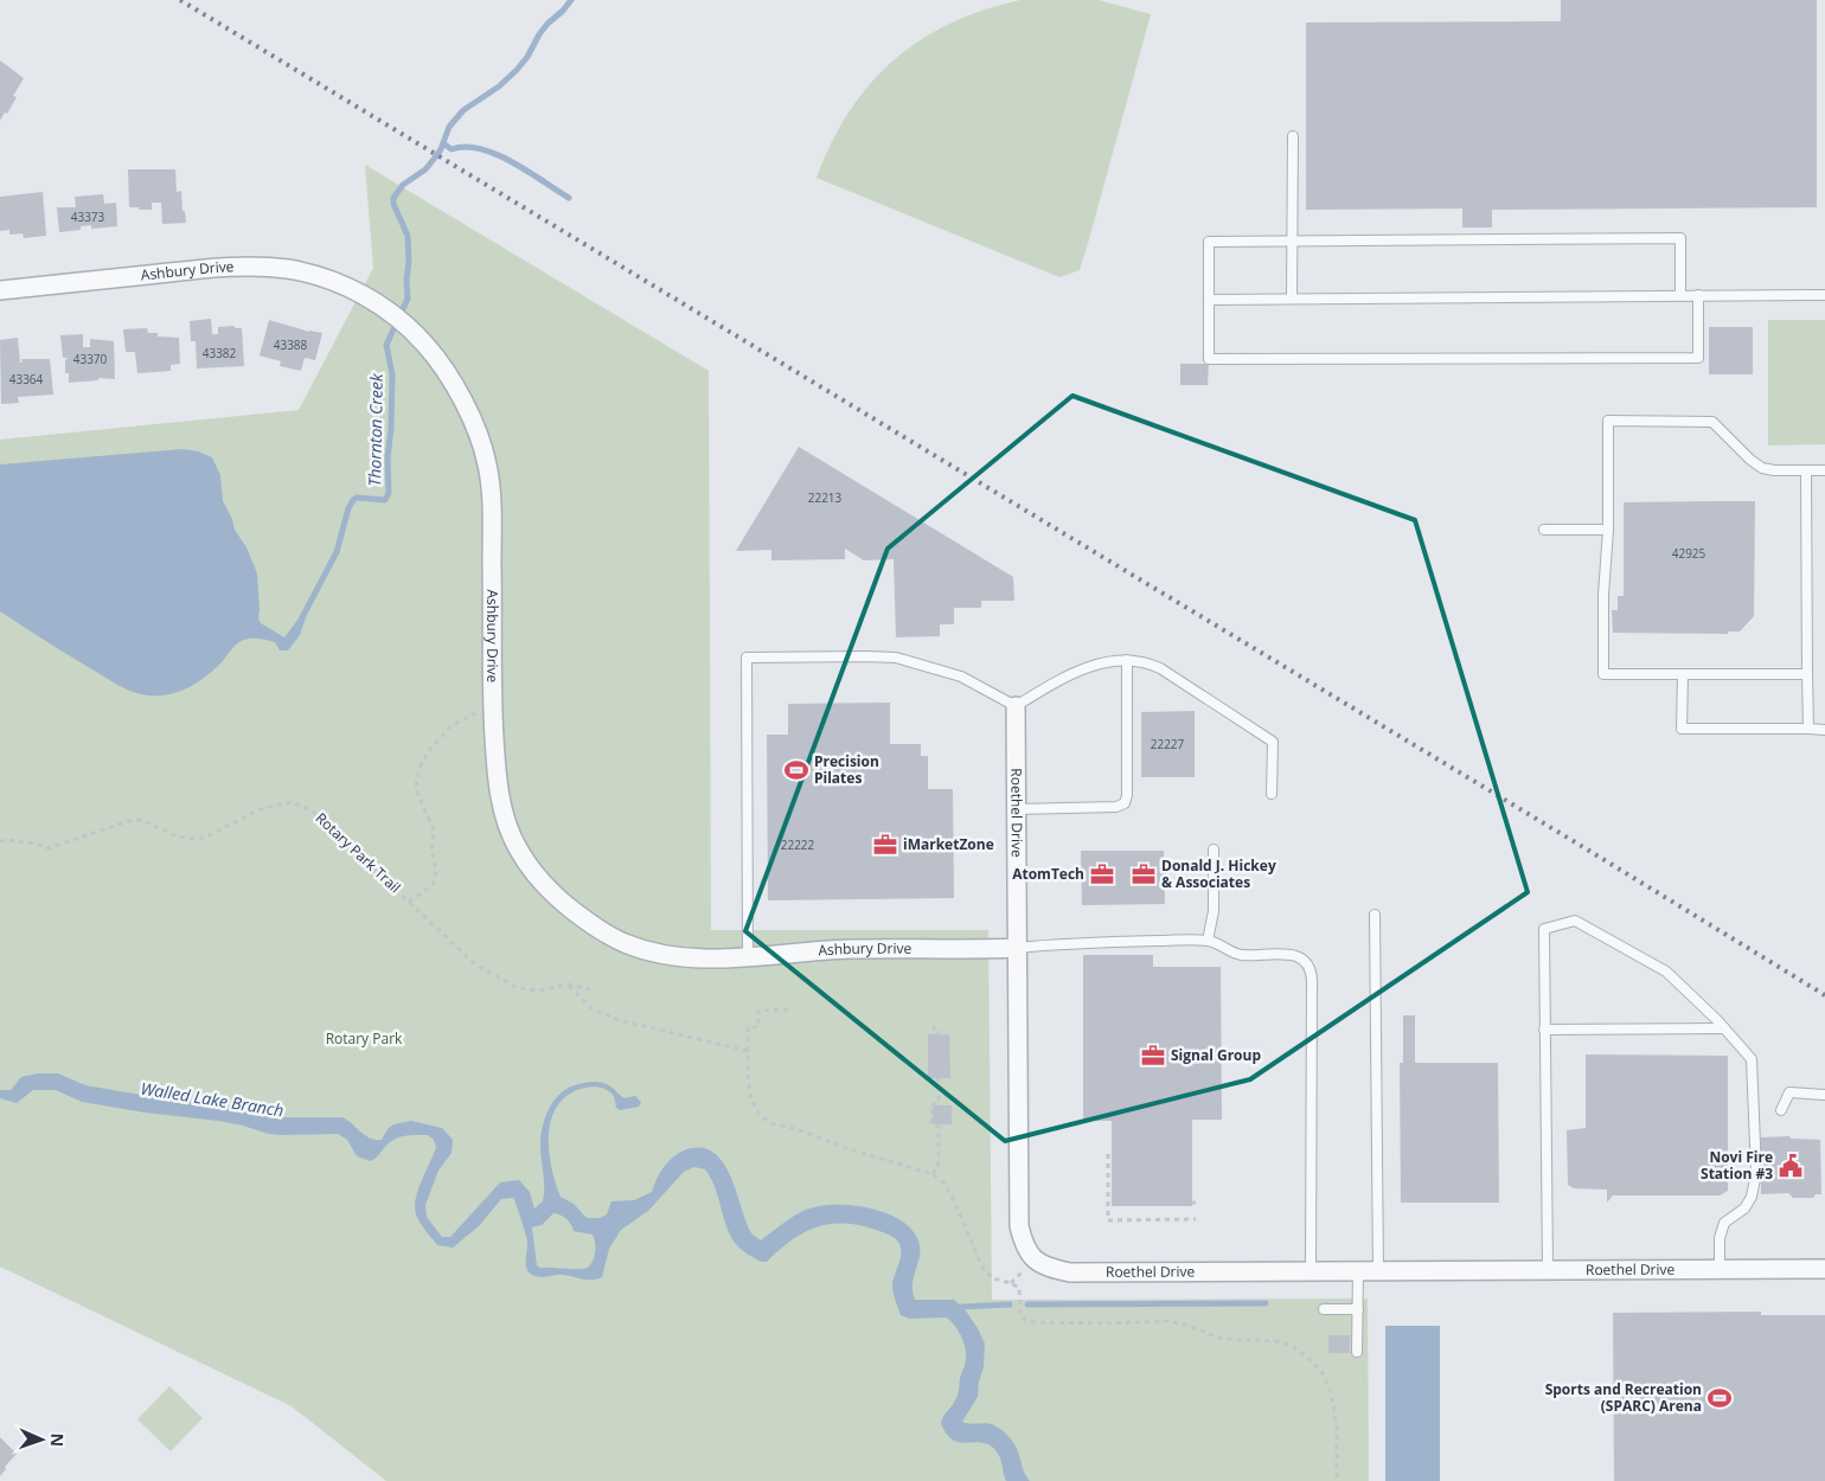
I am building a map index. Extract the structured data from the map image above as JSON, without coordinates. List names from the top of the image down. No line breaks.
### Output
{"streets":{"street":["Ashbury Drive","Roethel Drive"],"path":["Rotary Park Trail"]},"crossings":[["Ashbury Drive","Roethel Drive"]],"water":["Thornton Creek","Walled Lake Branch"],"parks":["Rotary Park"],"places":{"sports":["Precision Pilates","Sports and Recreation (SPARC) Arena"],"office":["iMarketZone","AtomTech","Donald J. Hickey & Associates","Signal Group"],"public building":["Novi Fire Station #3"]},"house_numbers":["43373","43388","43382","43370","43364","22213","42925","22227","22222"],"north":"right"}
